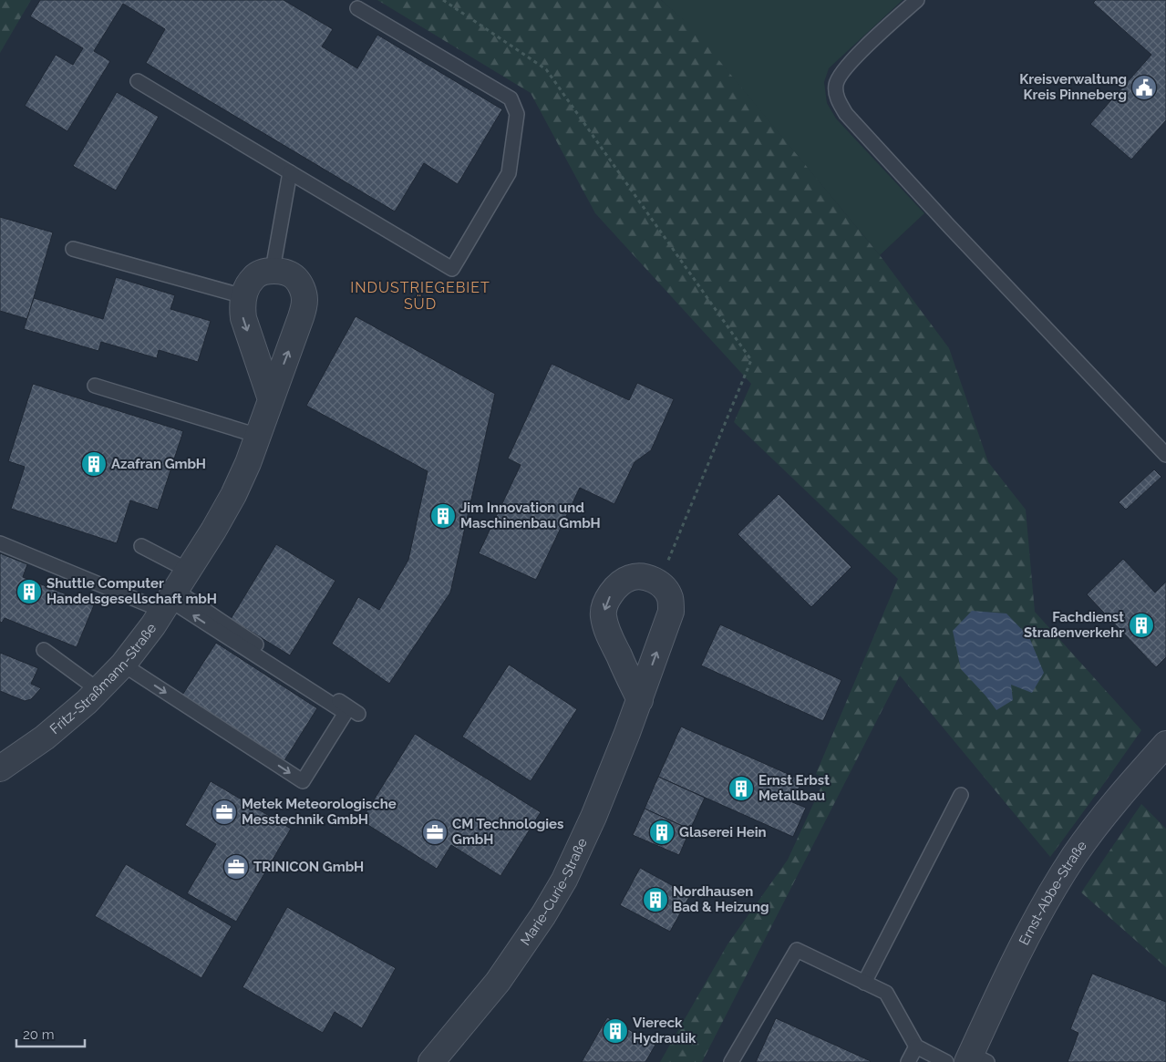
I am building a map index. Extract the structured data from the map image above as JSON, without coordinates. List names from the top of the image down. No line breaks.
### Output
{"streets":{"street":["Fritz-Straßmann-Straße","Marie-Curie-Straße","Ernst-Abbe-Straße"]},"districts":["INDUSTRIEGEBIET SÜD"],"places":{"public building":["Kreisverwaltung Kreis Pinneberg"],"building":["Azafran GmbH","Jim Innovation und Maschinenbau GmbH","Shuttle Computer Handelsgesellschaft mbH","Fachdienst Straßenverkehr","Ernst Erbst Metallbau","Glaserei Hein","Nordhausen Bad & Heizung","Viereck Hydraulik"],"office":["Metek Meteorologische Messtechnik GmbH","CM Technologies GmbH","TRINICON GmbH"]},"scale_bar":"20 m"}
